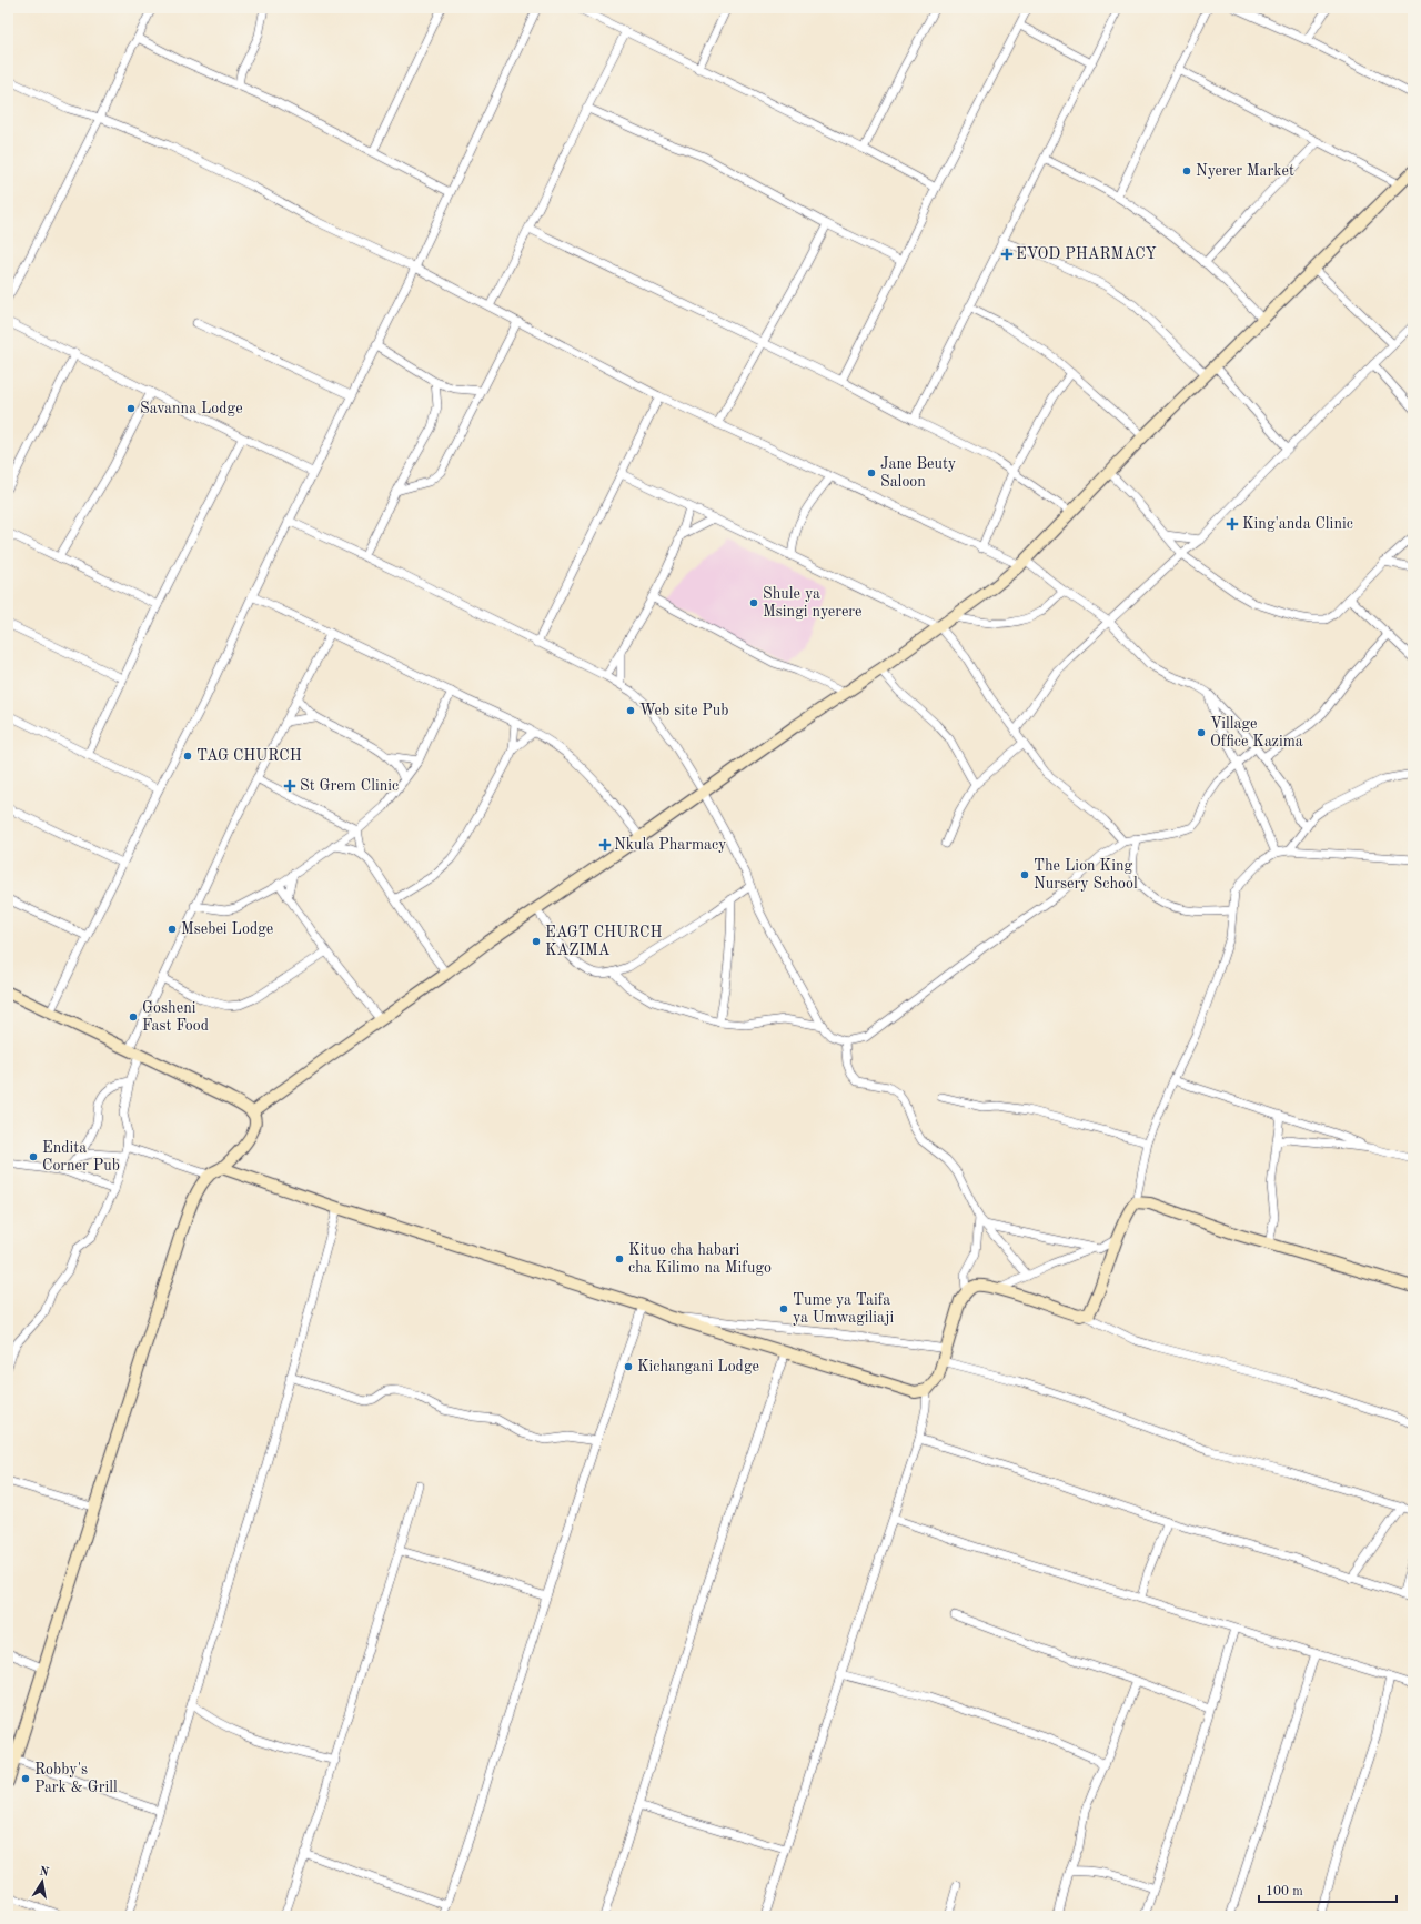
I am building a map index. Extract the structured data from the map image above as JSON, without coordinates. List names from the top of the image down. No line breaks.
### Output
{"places":{"other":["Nyerer Market","Savanna Lodge","Jane Beuty Saloon","Shule ya Msingi nyerere","Web site Pub","Village Office Kazima","TAG CHURCH","The Lion King Nursery School","Msebei Lodge","EAGT CHURCH KAZIMA","Gosheni Fast Food","Endita Corner Pub","Kituo cha habari cha Kilimo na Mifugo","Tume ya Taifa ya Umwagiliaji","Kichangani Lodge","Robby's Park & Grill"],"health":["EVOD PHARMACY","King'anda Clinic","St Grem Clinic","Nkula Pharmacy"]},"scale_bar":"100 m","north":"top"}
